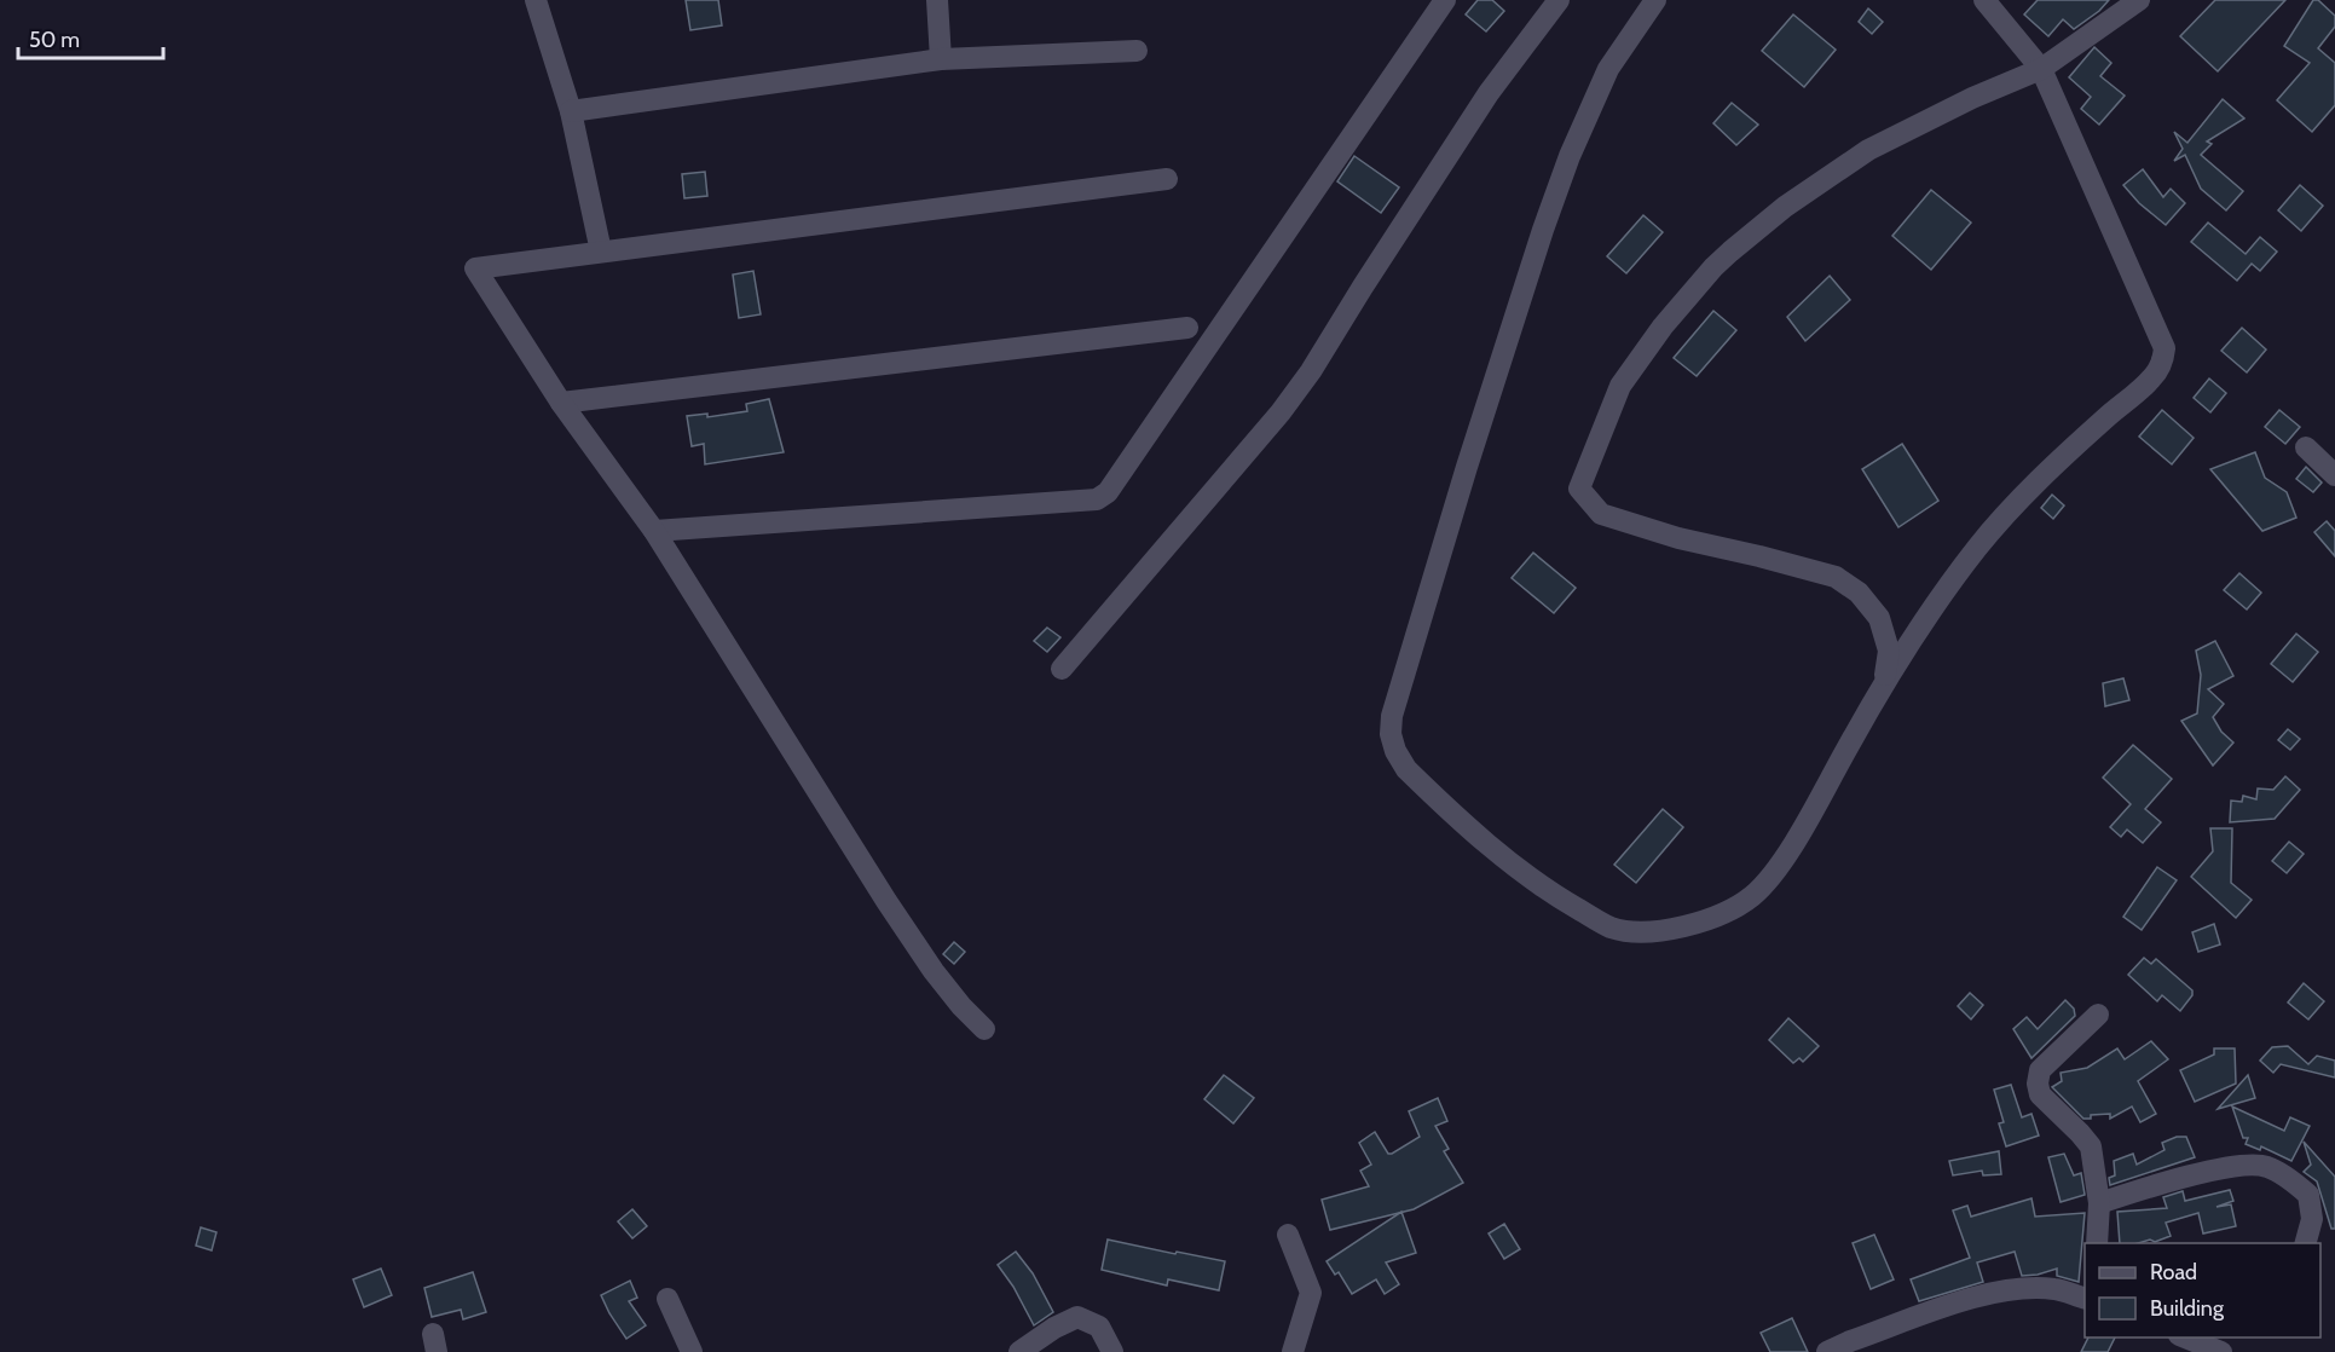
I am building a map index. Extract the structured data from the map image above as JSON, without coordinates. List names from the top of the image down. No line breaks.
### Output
{"legend":["Road","Building"],"scale_bar":"50 m"}
